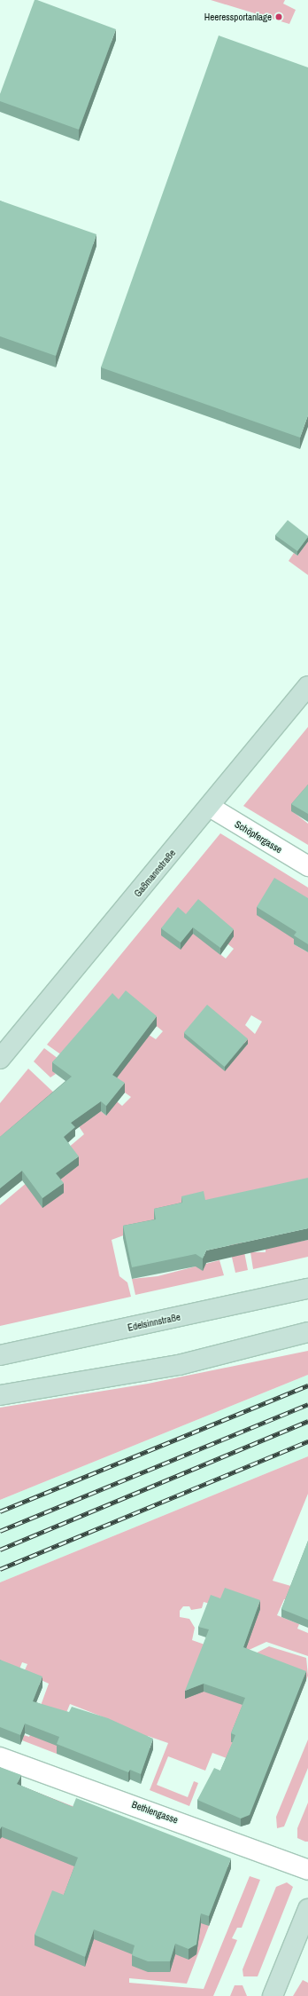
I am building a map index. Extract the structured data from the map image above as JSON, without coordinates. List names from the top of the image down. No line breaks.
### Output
{"streets":{"main road":["Gaßmannstraße","Edelsinnstraße"],"street":["Schöpfergasse","Bethlengasse"]},"crossings":[["Schöpfergasse","Gaßmannstraße"]],"places":["Heeressportanlage"]}
